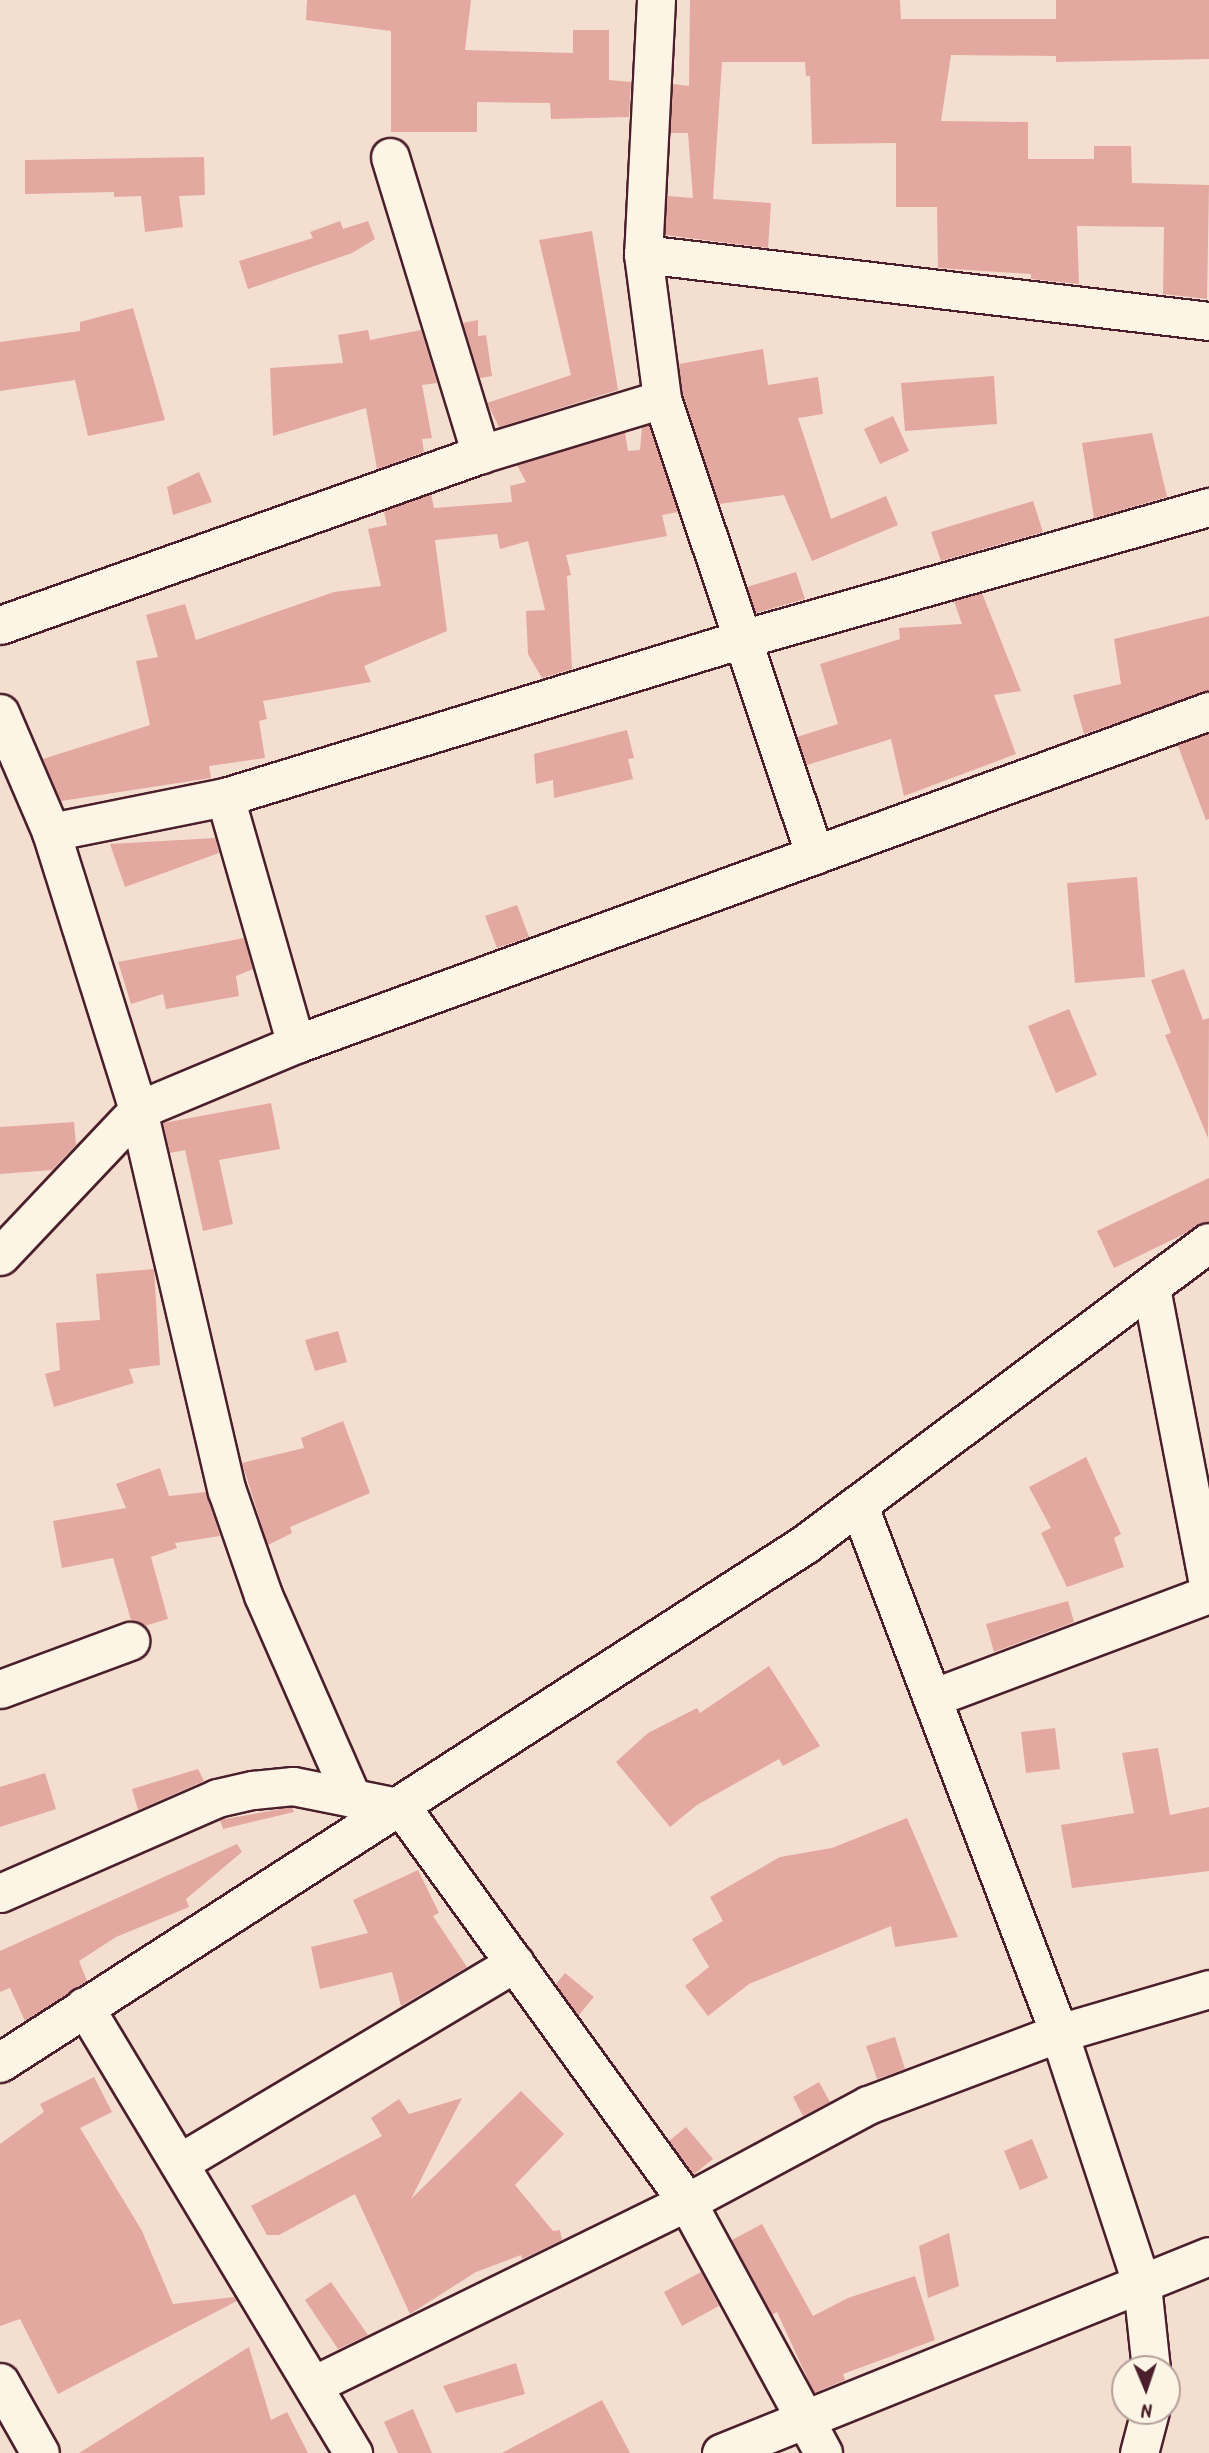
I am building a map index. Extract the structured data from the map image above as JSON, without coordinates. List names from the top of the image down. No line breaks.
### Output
{"north":"bottom"}
